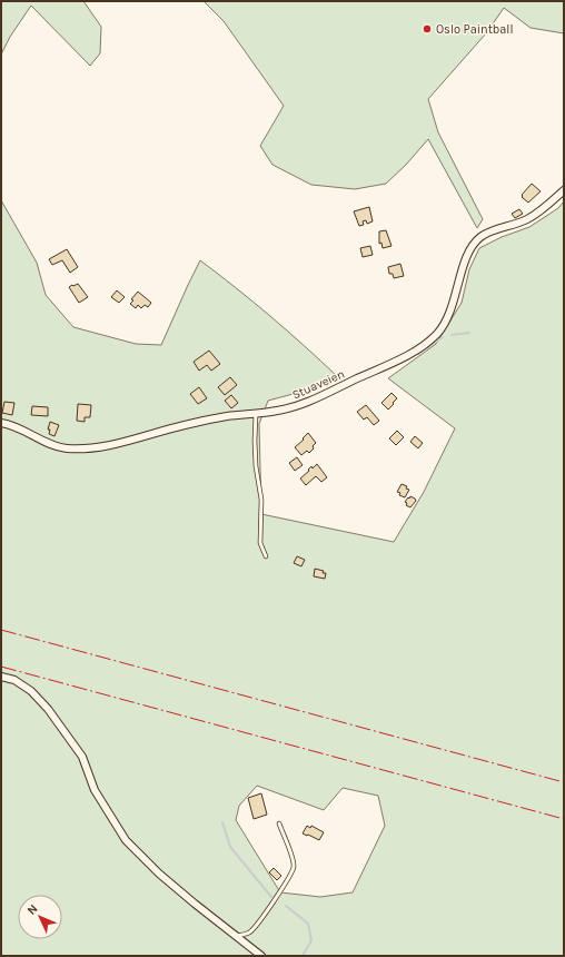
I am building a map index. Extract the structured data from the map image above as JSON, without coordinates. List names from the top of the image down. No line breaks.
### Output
{"streets":{"street":["Stuaveien"]},"places":["Oslo Paintball"],"north":"top left"}
